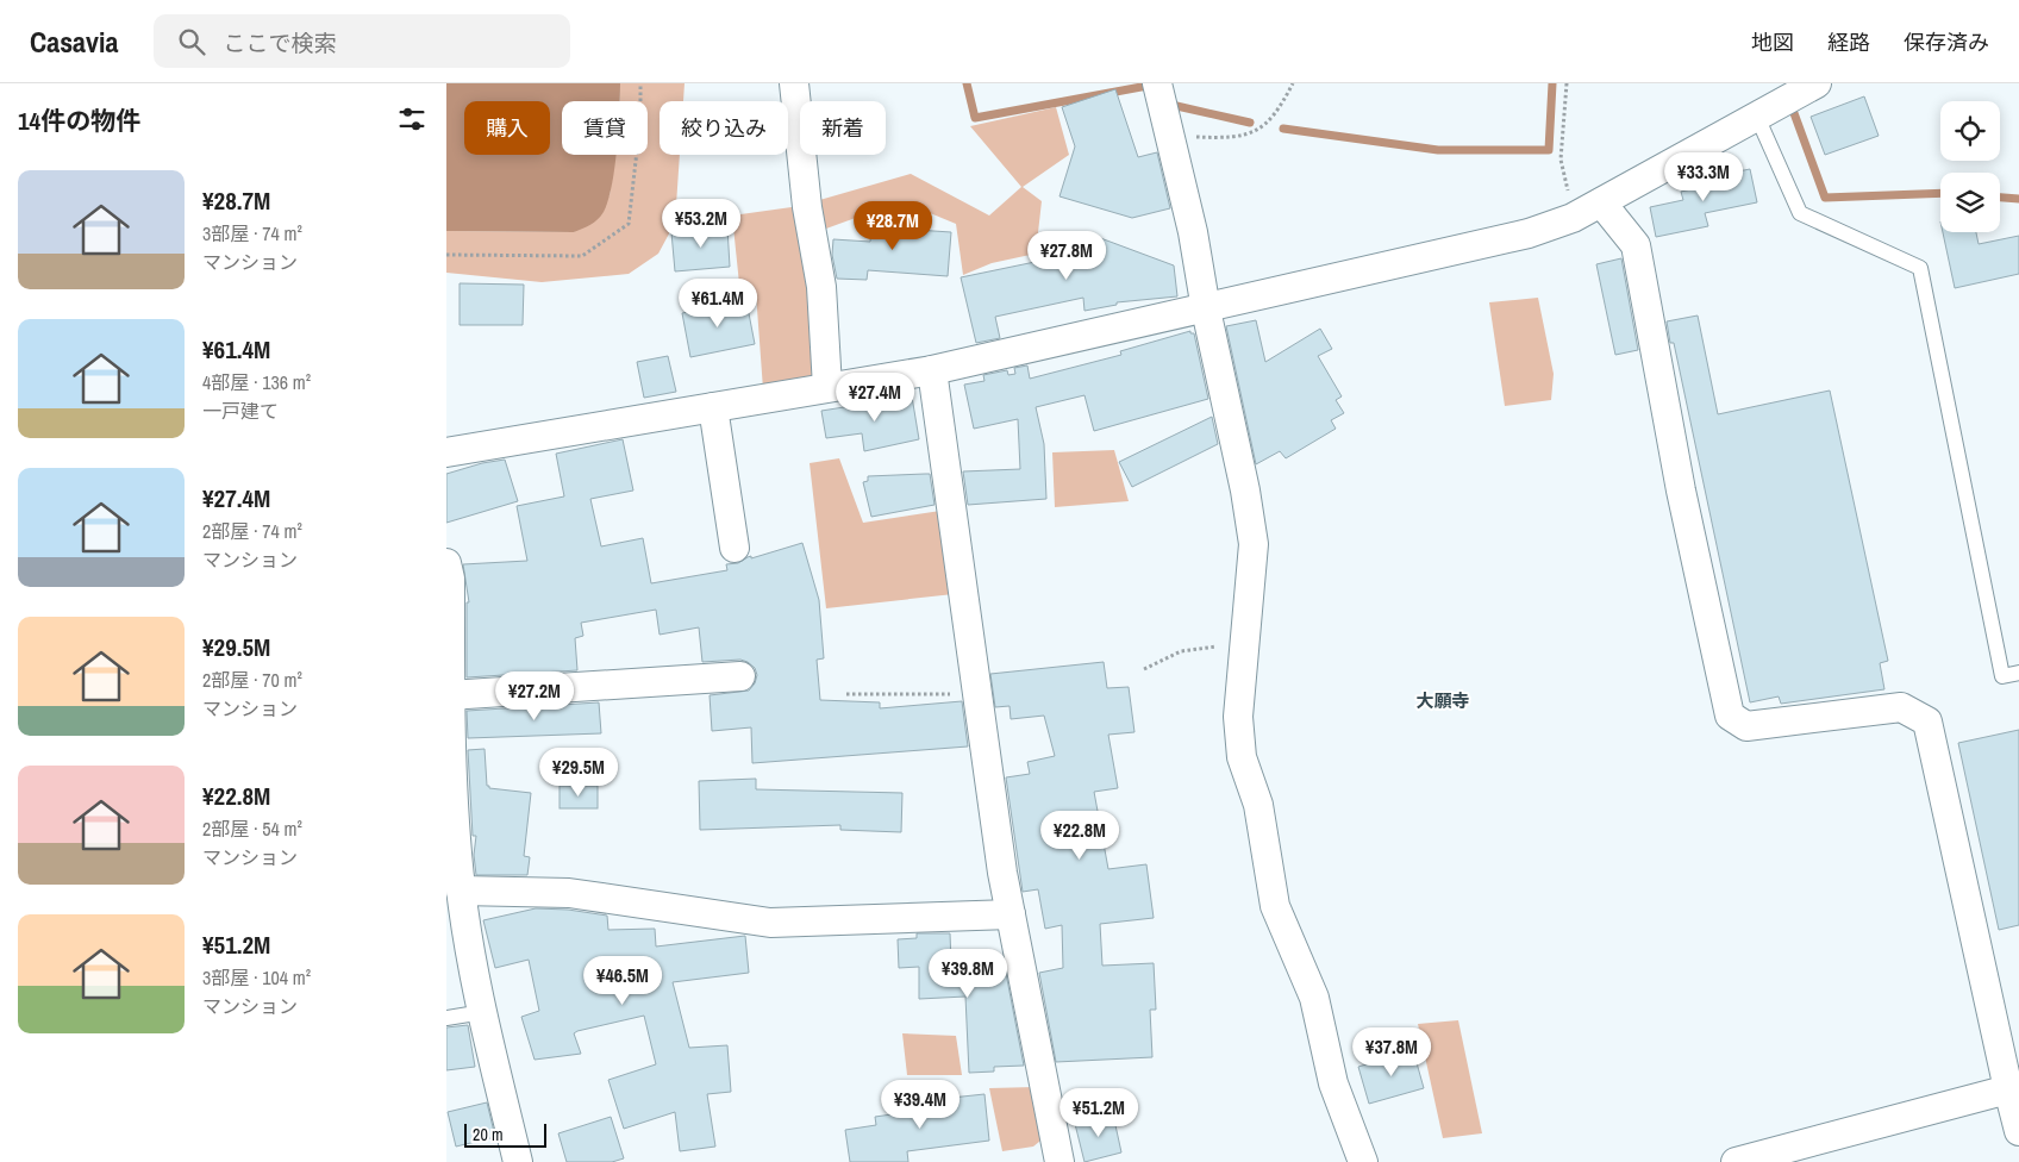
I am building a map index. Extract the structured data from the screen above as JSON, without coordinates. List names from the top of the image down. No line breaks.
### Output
{"districts":["大願寺"],"scale_bar":"20 m","page":{"header":"Casavia","search":"ここで検索","nav":["地図","経路","保存済み"],"heading":"14件の物件","chip":["購入","賃貸","絞り込み","新着"],"price":["¥33.3M","¥53.2M","¥28.7M","¥27.8M","¥61.4M","¥27.4M","¥27.2M","¥29.5M","¥22.8M","¥39.8M","¥46.5M","¥37.8M","¥39.4M","¥51.2M"],"list":[{"name":"¥28.7M","note":"3部屋 · 74 m² · マンション"},{"name":"¥61.4M","note":"4部屋 · 136 m² · 一戸建て"},{"name":"¥27.4M","note":"2部屋 · 74 m² · マンション"},{"name":"¥29.5M","note":"2部屋 · 70 m² · マンション"},{"name":"¥22.8M","note":"2部屋 · 54 m² · マンション"},{"name":"¥51.2M","note":"3部屋 · 104 m² · マンション"}],"scale":"20 m"}}
